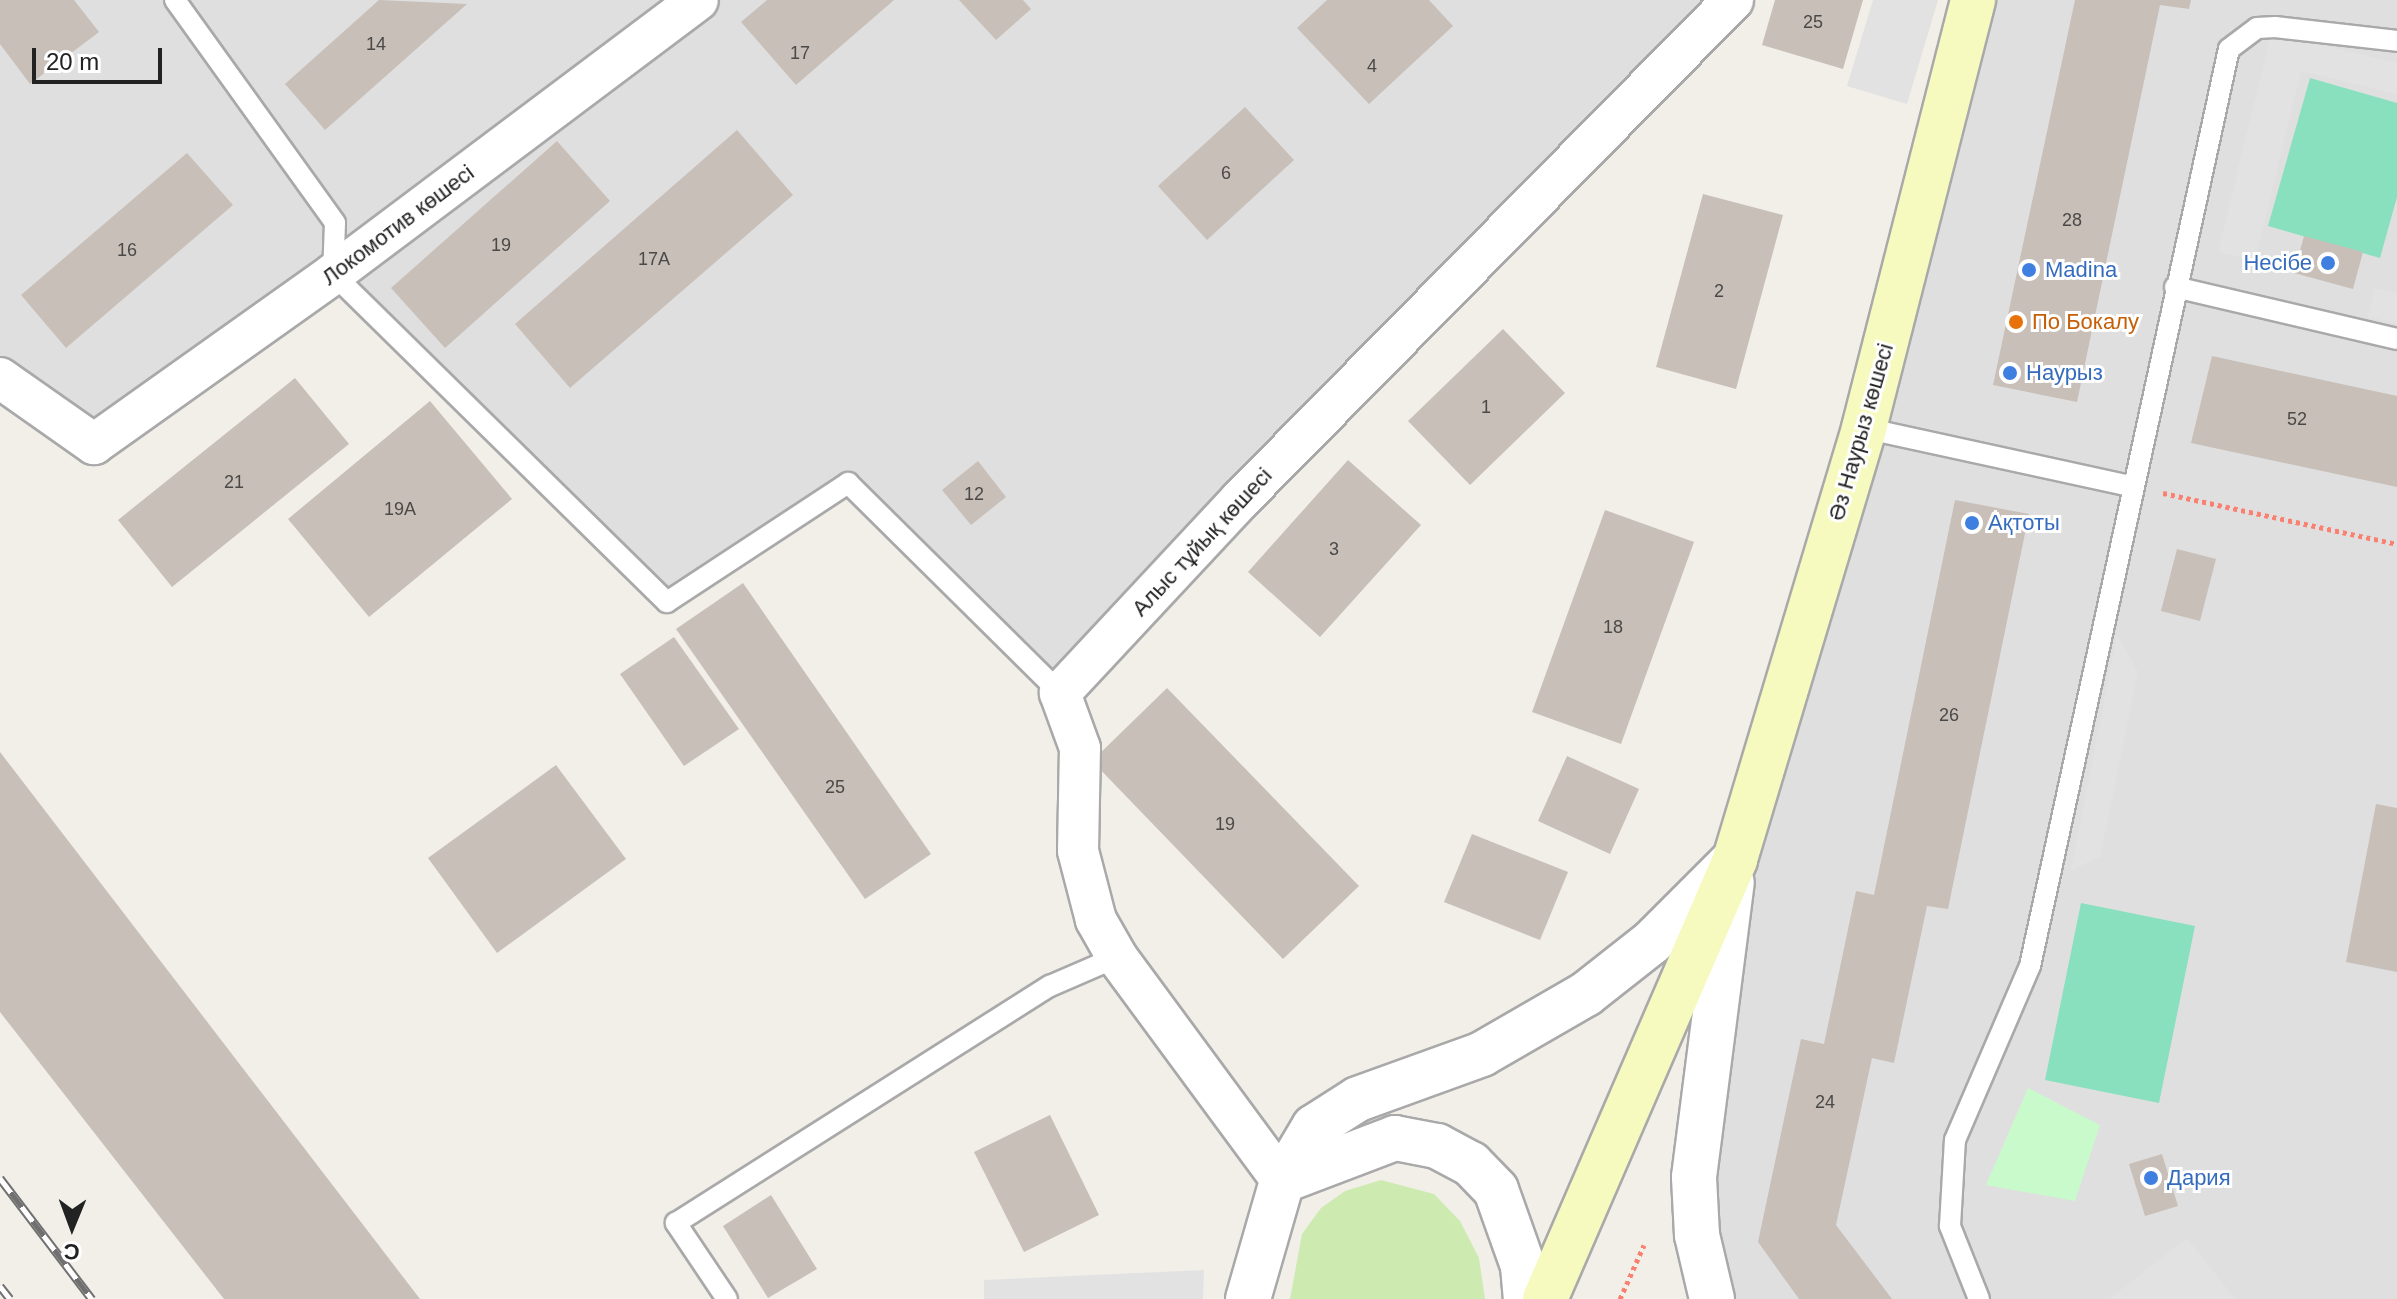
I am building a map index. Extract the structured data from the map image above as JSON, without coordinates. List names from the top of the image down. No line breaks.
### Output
{"streets":{"main road":["Әз Наурыз көшесі"],"street":["Локомотив көшесі","Алыс тұйық көшесі"]},"places":["Несібе","Madina","По Бокалу","Наурыз","Ақтоты","Дария"],"house_numbers":["25","14","17","4","6","28","19","16","17А","2","1","52","21","12","19А","3","18","26","25","19","24"],"scale_bar":"20 m","north":"bottom"}
